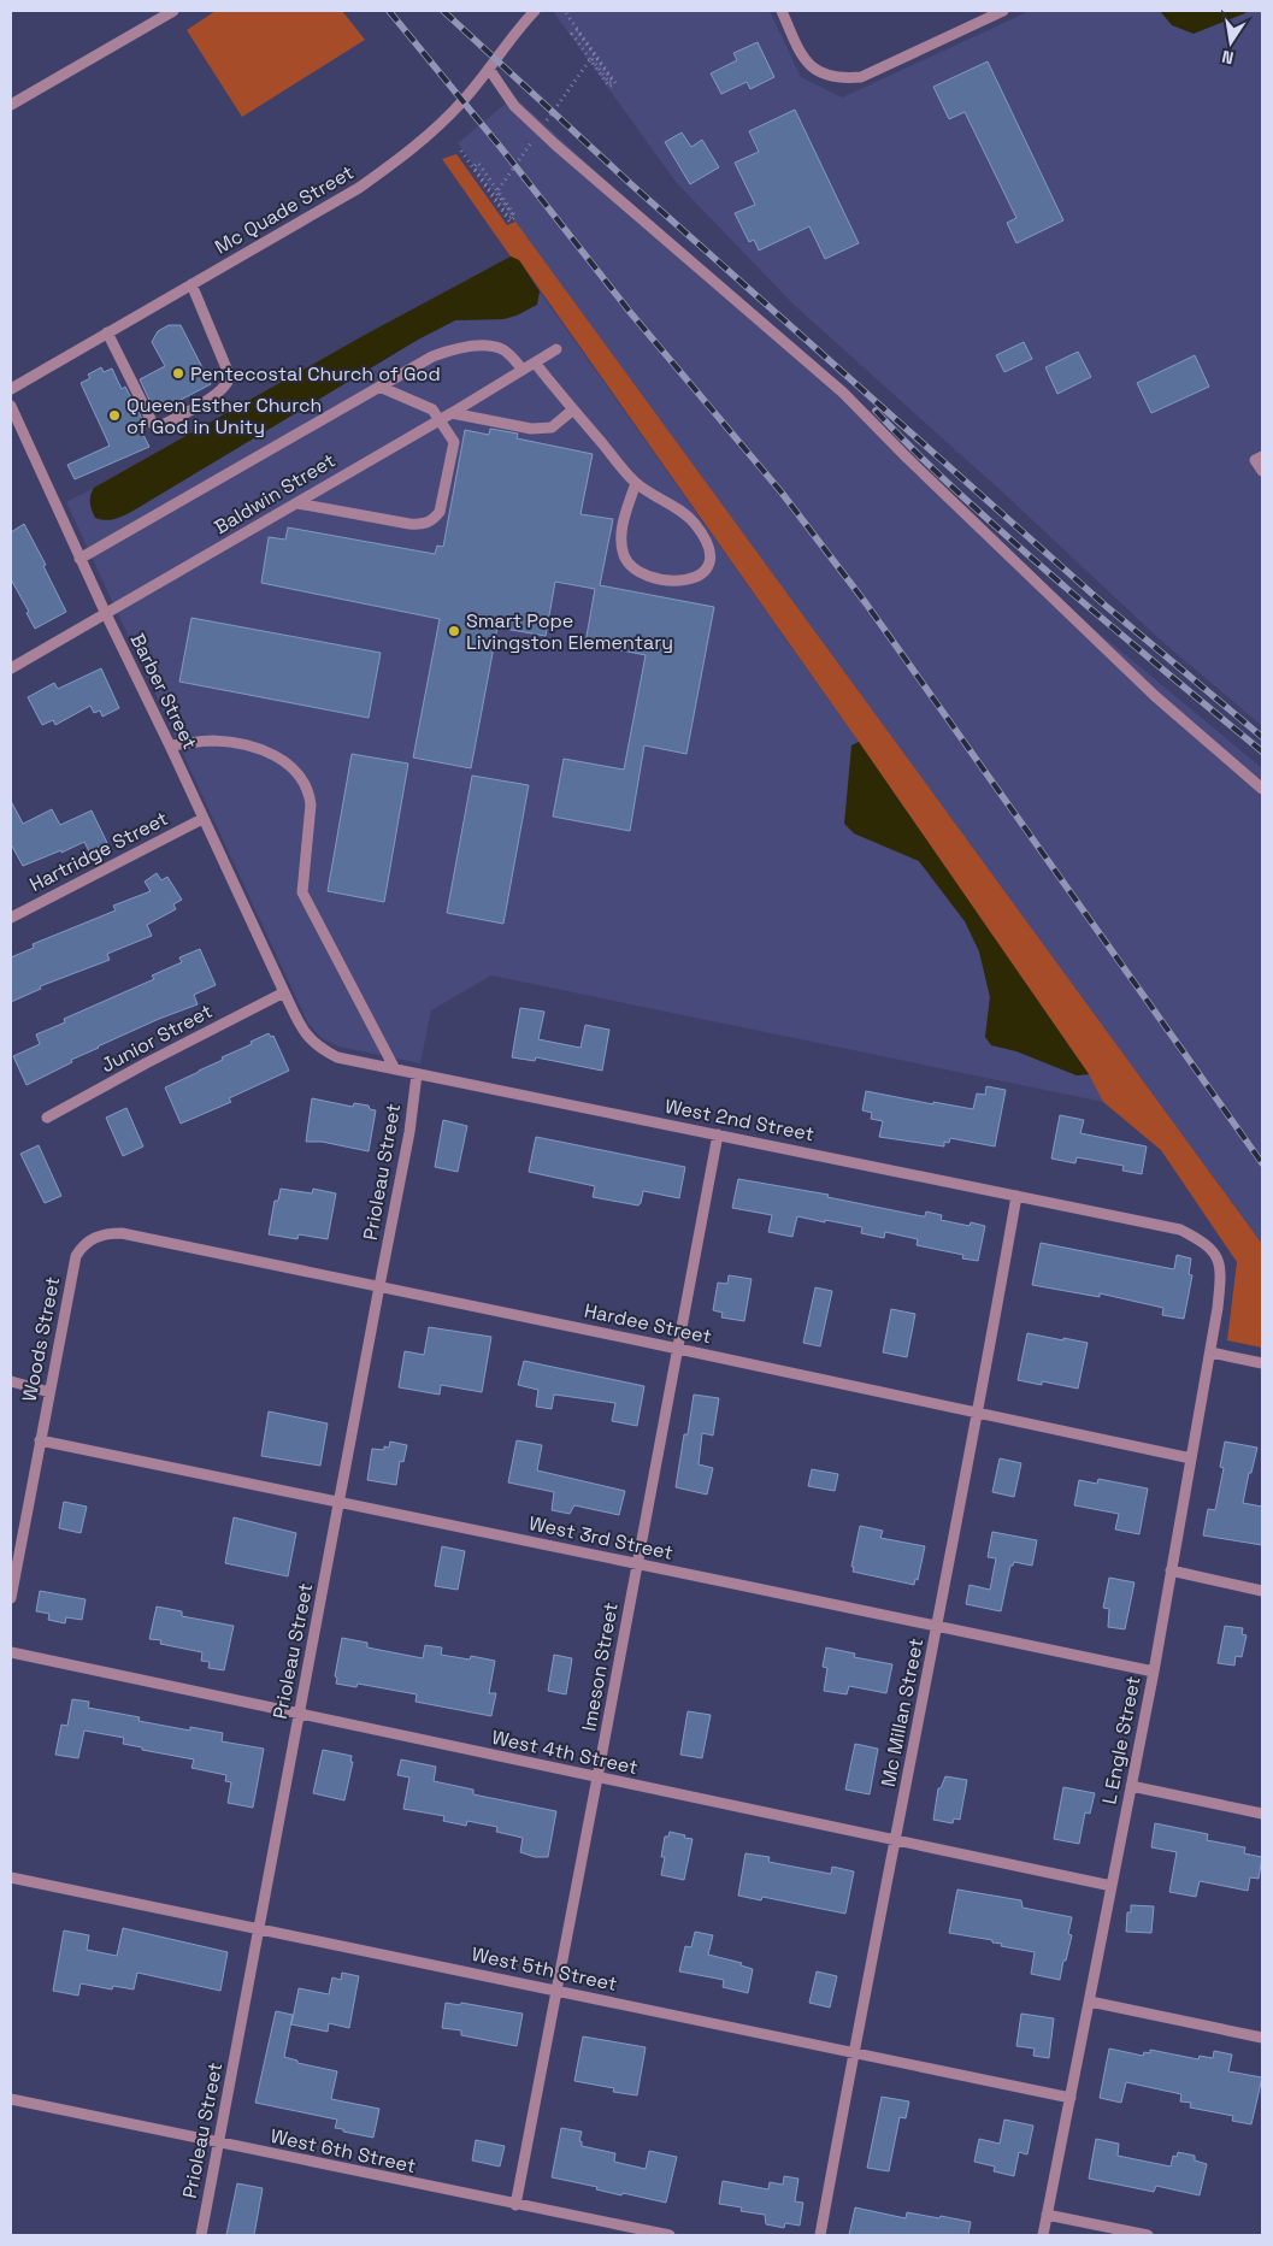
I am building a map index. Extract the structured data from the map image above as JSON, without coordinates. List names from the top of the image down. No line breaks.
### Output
{"streets":{"street":["Mc Quade Street","Baldwin Street","Barber Street","Hartridge Street","Junior Street","West 2nd Street","Prioleau Street","Hardee Street","Woods Street","West 3rd Street","Imeson Street","Mc Millan Street","L Engle Street","West 4th Street","West 5th Street","West 6th Street"]},"crossings":[["Baldwin Street","Barber Street"],["Barber Street","Hartridge Street"],["Barber Street","Junior Street"],["Barber Street","West 2nd Street"],["Junior Street","West 2nd Street"],["West 2nd Street","Prioleau Street"],["West 2nd Street","Imeson Street"],["West 2nd Street","Mc Millan Street"],["West 2nd Street","L Engle Street"],["Prioleau Street","Hardee Street"],["Prioleau Street","West 3rd Street"],["Prioleau Street","West 4th Street"],["Prioleau Street","West 5th Street"],["Prioleau Street","West 6th Street"],["Hardee Street","Woods Street"],["Hardee Street","Imeson Street"],["Hardee Street","Mc Millan Street"],["Hardee Street","L Engle Street"],["Woods Street","West 3rd Street"],["West 3rd Street","Imeson Street"],["West 3rd Street","Mc Millan Street"],["West 3rd Street","L Engle Street"],["Imeson Street","West 4th Street"],["Imeson Street","West 5th Street"],["Imeson Street","West 6th Street"],["Mc Millan Street","West 4th Street"],["Mc Millan Street","West 5th Street"],["L Engle Street","West 4th Street"],["L Engle Street","West 5th Street"]],"places":["Pentecostal Church of God","Queen Esther Church of God in Unity","Smart Pope Livingston Elementary"],"north":"bottom"}
